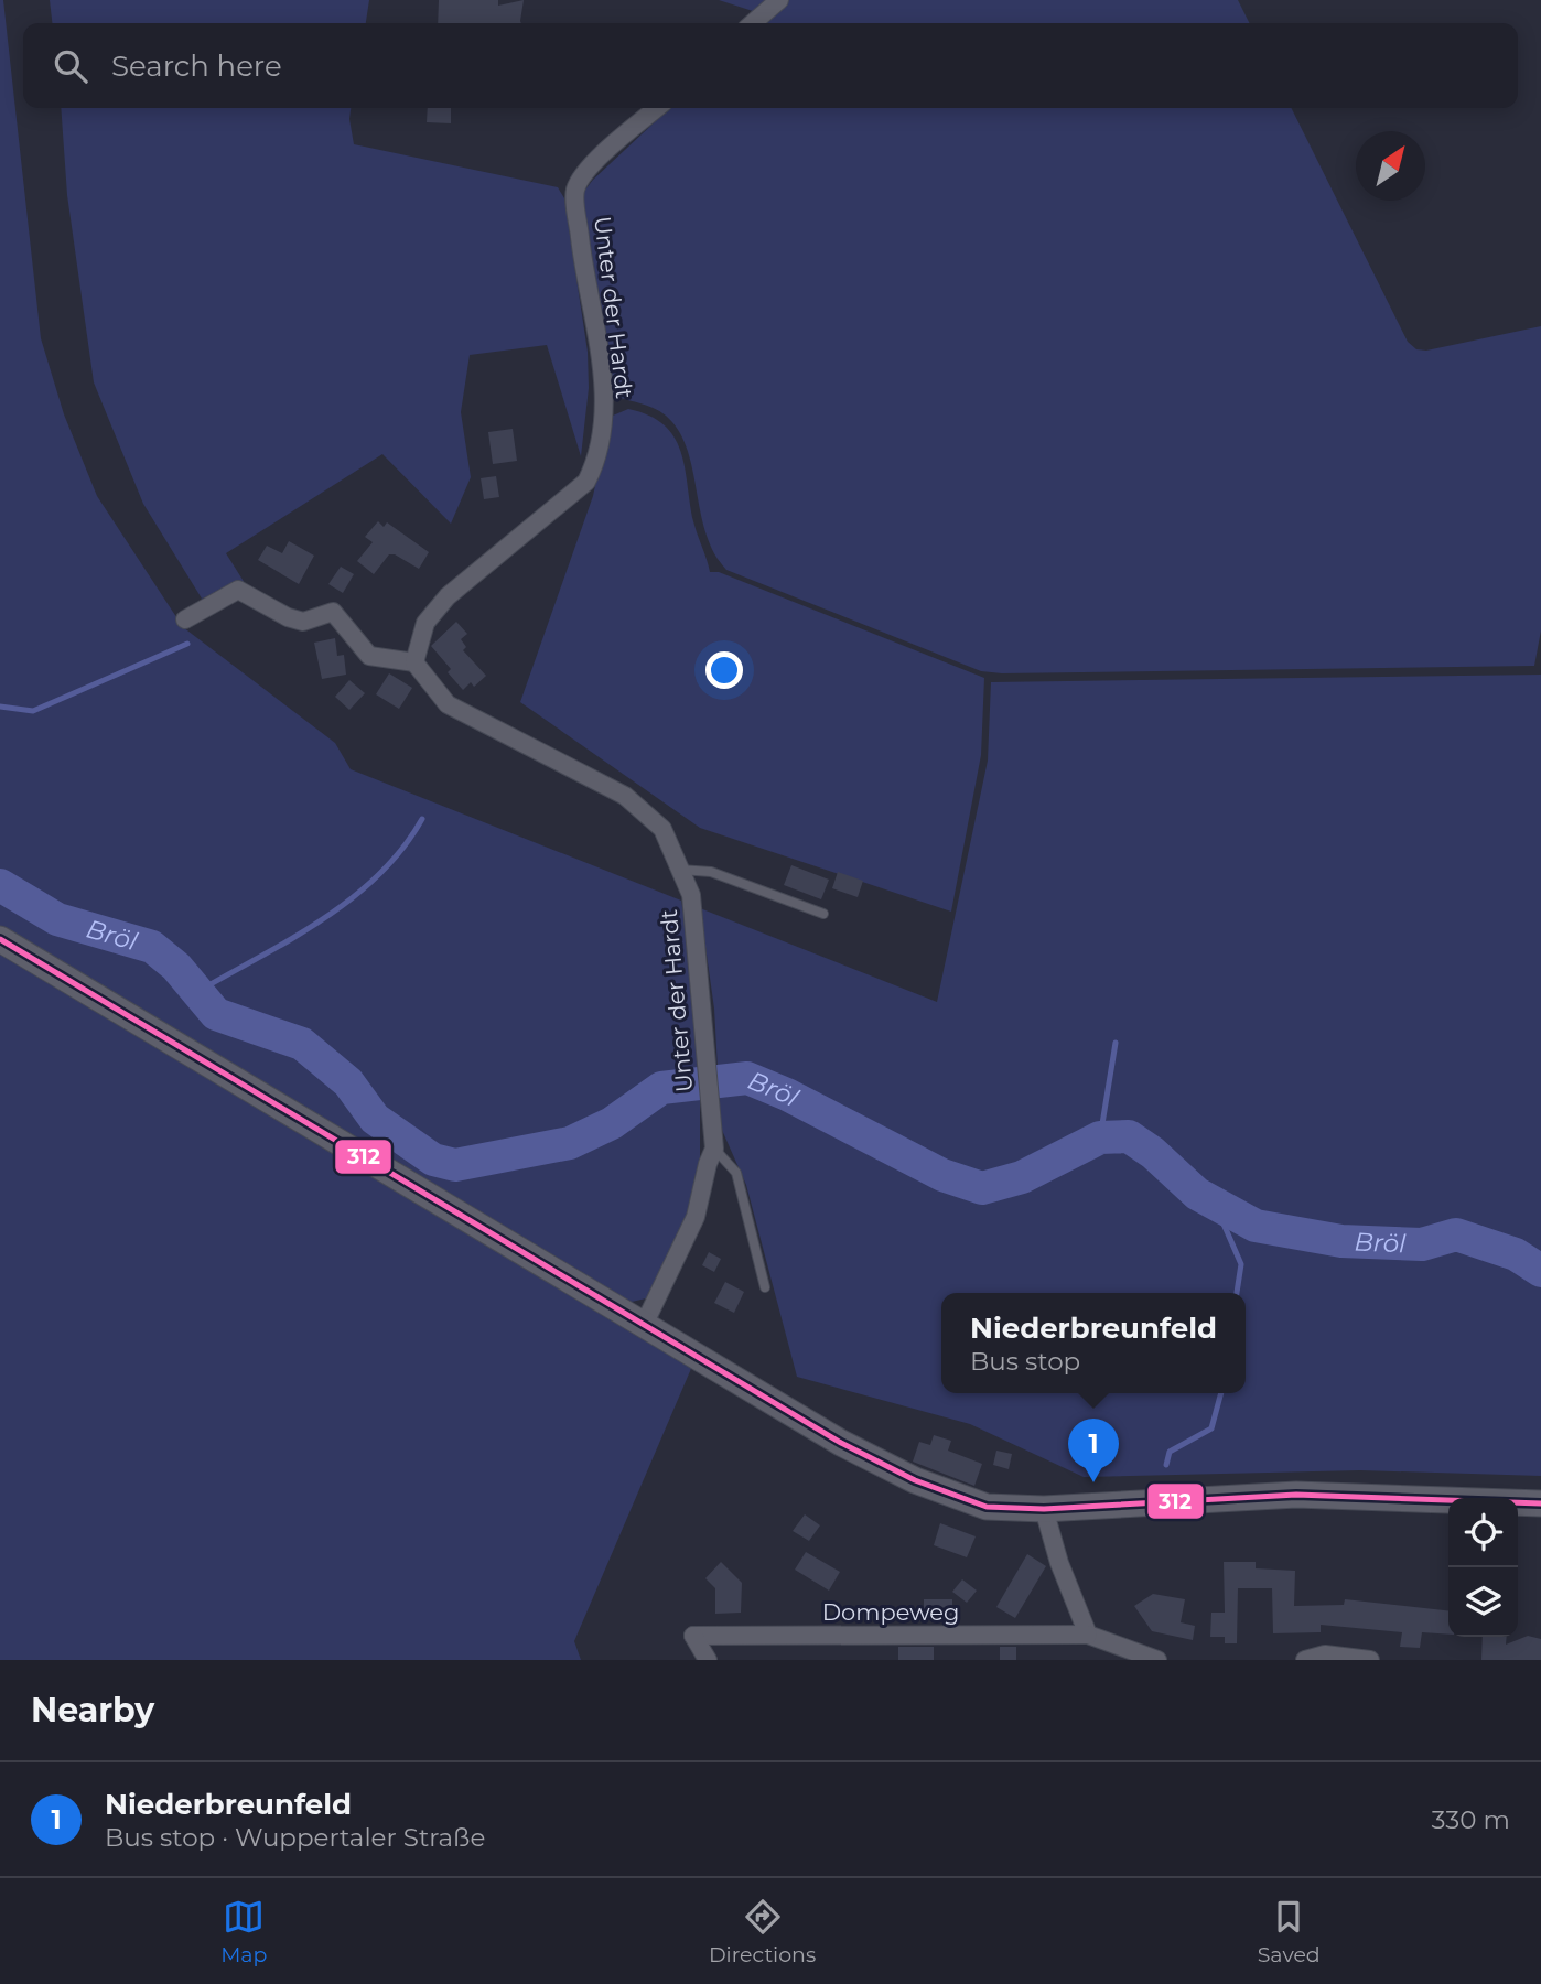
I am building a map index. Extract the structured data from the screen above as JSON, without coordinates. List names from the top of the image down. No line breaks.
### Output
{"streets":{"street":["Unter der Hardt","Dompeweg"]},"water":["Bröl"],"lines":["transit line 312"],"north":"top right","page":{"search":"Search here","popup":["Niederbreunfeld","Bus stop"],"pins":"1","heading":"Nearby","list":[{"mark":"1","name":"Niederbreunfeld","note":"Bus stop · Wuppertaler Straße","value":"330 m"}],"nav":["Map","Directions","Saved"]}}
